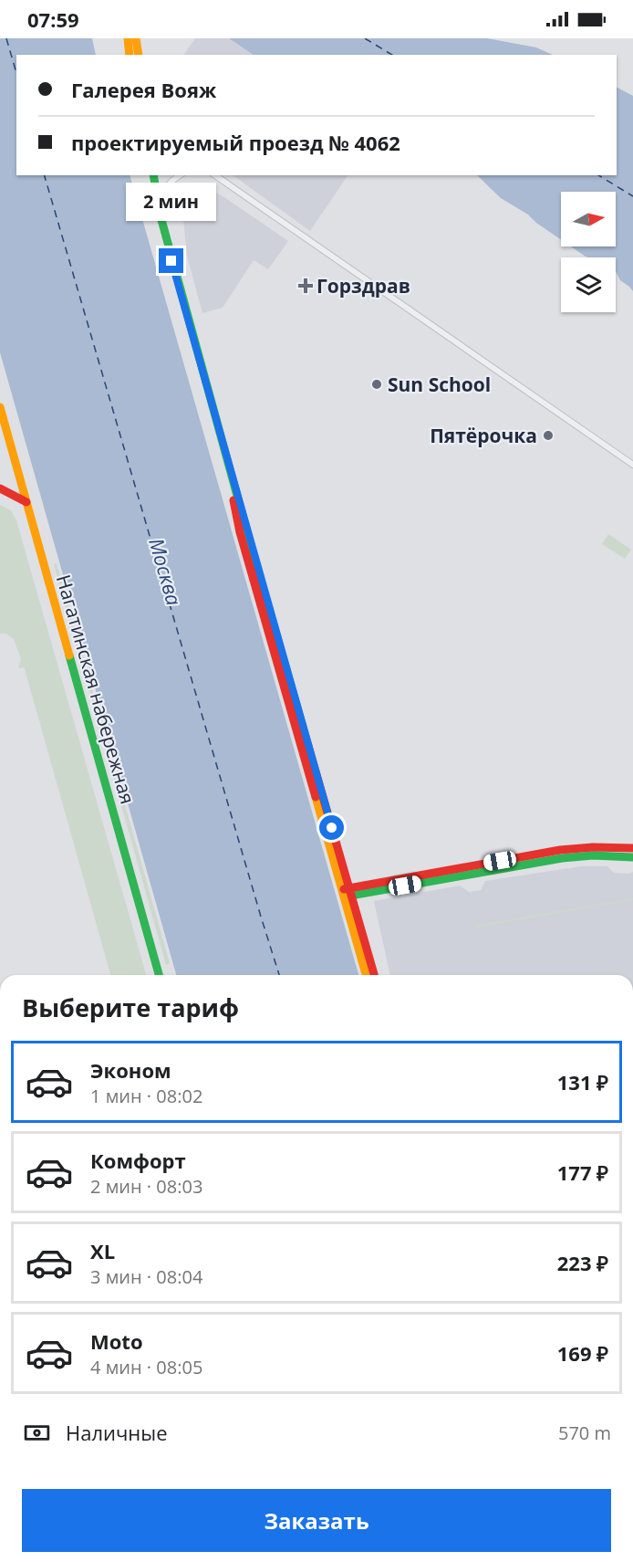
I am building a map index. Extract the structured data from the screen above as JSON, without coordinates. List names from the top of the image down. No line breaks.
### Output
{"streets":{"main road":["Нагатинская набережная"]},"water":["Москва"],"places":{"health":["Горздрав"],"other":["Sun School","Пятёрочка"]},"north":"right","page":{"status":"07:59","banner":["Галерея Вояж","проектируемый проезд № 4062"],"bubble":"2 мин","heading":"Выберите тариф","list":[{"name":"Эконом","note":"1 мин · 08:02","value":"131 ₽"},{"name":"Комфорт","note":"2 мин · 08:03","value":"177 ₽"},{"name":"XL","note":"3 мин · 08:04","value":"223 ₽"},{"name":"Moto","note":"4 мин · 08:05","value":"169 ₽"}],"pay":["Наличные","570 m"],"buttons":"Заказать"}}
